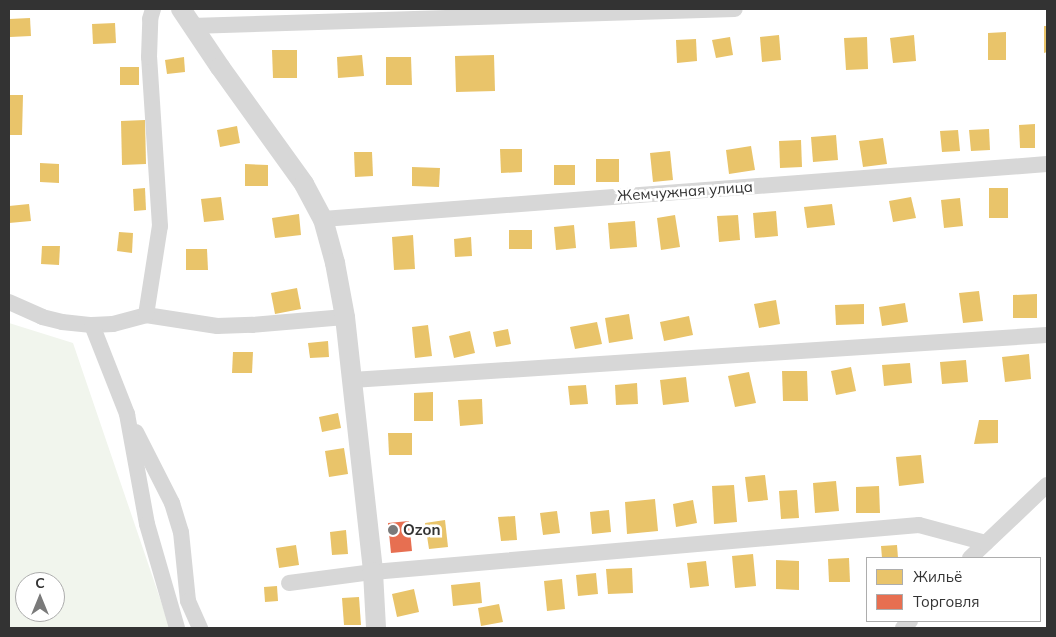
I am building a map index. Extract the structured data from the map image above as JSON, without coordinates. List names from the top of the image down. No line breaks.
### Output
{"streets":{"street":["Жемчужная улица"]},"places":["Ozon"],"legend":["Жильё","Торговля"],"north":"top"}
